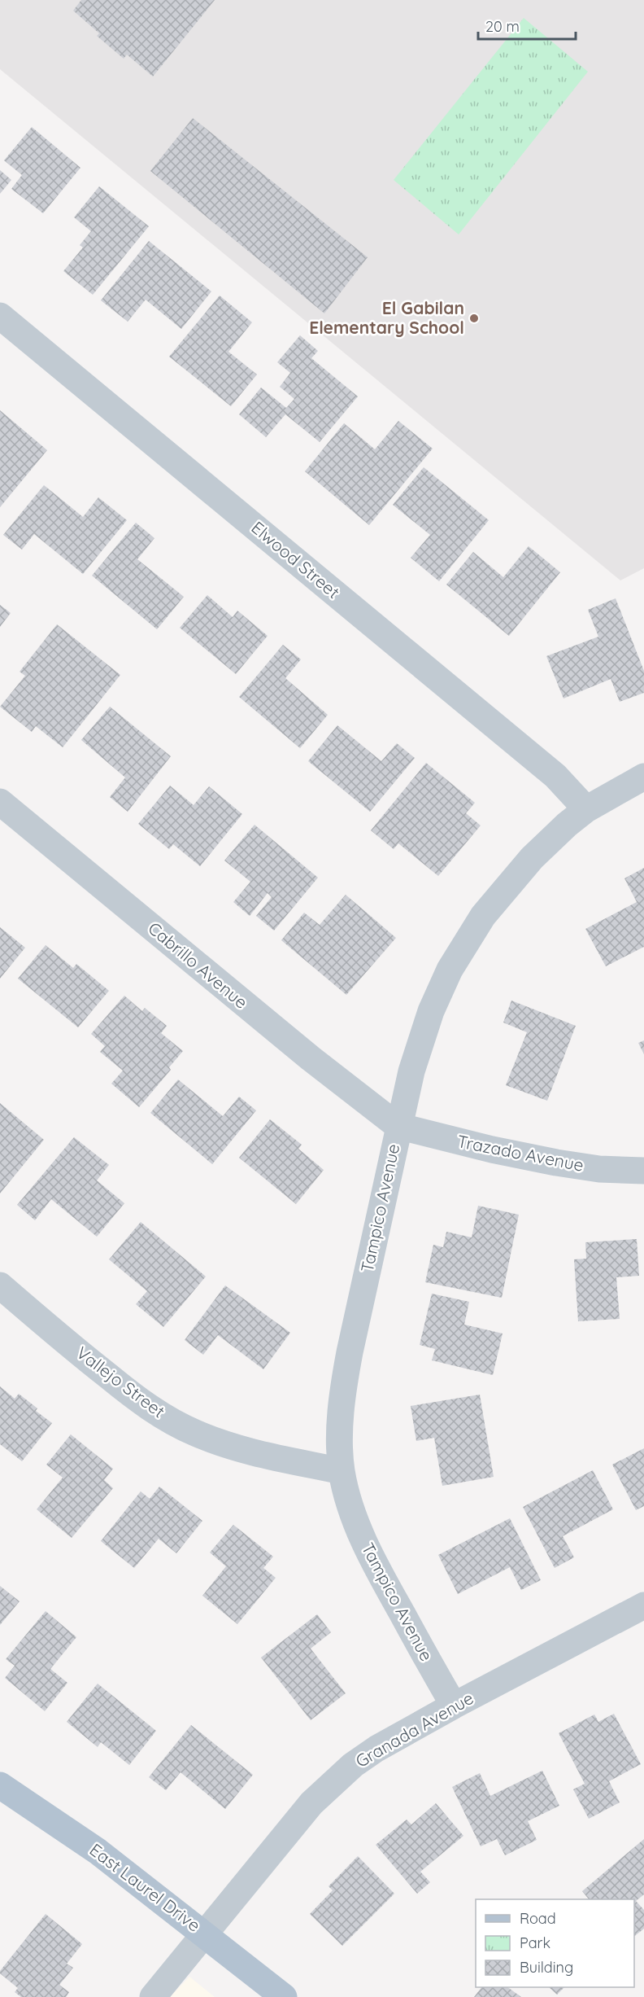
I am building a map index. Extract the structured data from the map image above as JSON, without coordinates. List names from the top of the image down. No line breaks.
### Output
{"streets":{"main road":["East Laurel Drive"],"street":["Elwood Street","Cabrillo Avenue","Trazado Avenue","Tampico Avenue","Vallejo Street","Granada Avenue"]},"crossings":[["Elwood Street","Tampico Avenue"],["Cabrillo Avenue","Trazado Avenue"],["Cabrillo Avenue","Tampico Avenue"],["Trazado Avenue","Tampico Avenue"],["Tampico Avenue","Vallejo Street"],["Tampico Avenue","Granada Avenue"],["Granada Avenue","East Laurel Drive"]],"places":["El Gabilan Elementary School"],"legend":["Road","Park","Building"],"scale_bar":"20 m"}
